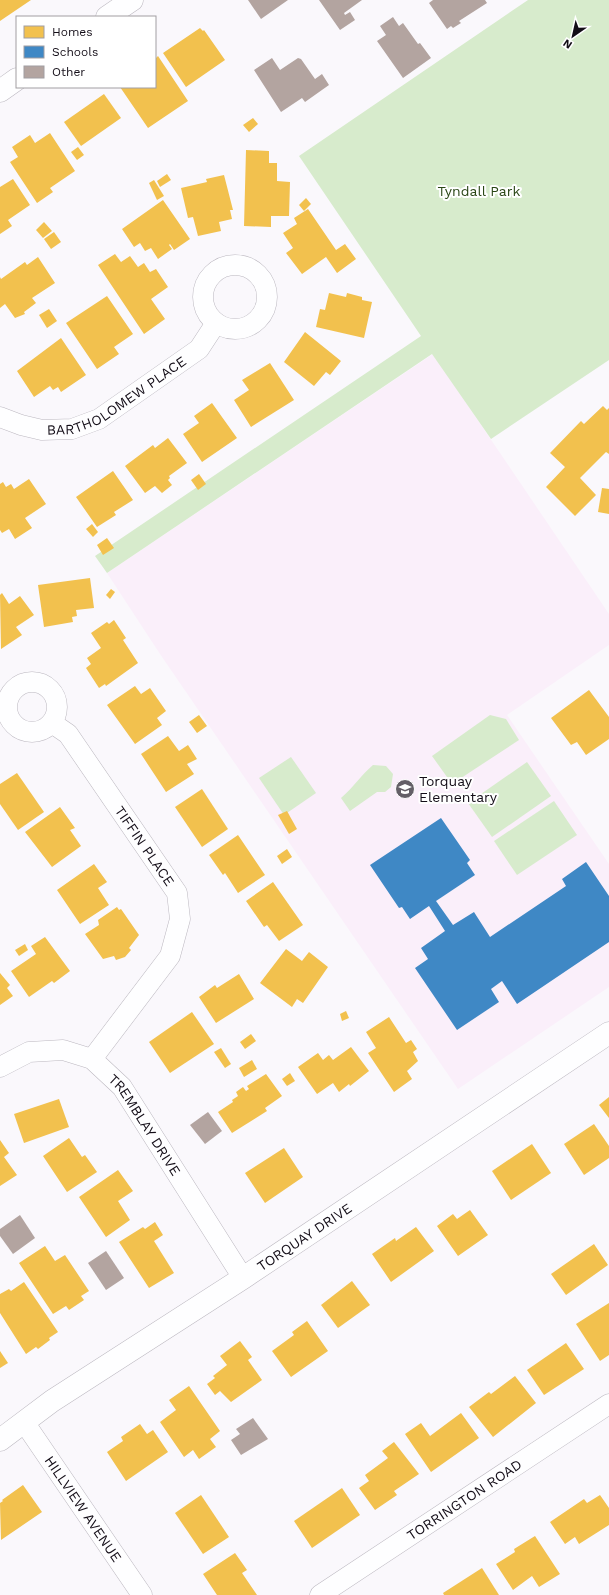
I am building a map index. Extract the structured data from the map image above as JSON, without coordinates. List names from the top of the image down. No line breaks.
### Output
{"streets":{"street":["BARTHOLOMEW PLACE","TIFFIN PLACE","TREMBLAY DRIVE","TORQUAY DRIVE","TORRINGTON ROAD","HILLVIEW AVENUE"]},"crossings":[["TIFFIN PLACE","TREMBLAY DRIVE"],["TREMBLAY DRIVE","TORQUAY DRIVE"],["TORQUAY DRIVE","HILLVIEW AVENUE"]],"parks":["Tyndall Park"],"places":{"school or university":["Torquay Elementary"]},"legend":["Homes","Schools","Other"],"north":"bottom left"}
